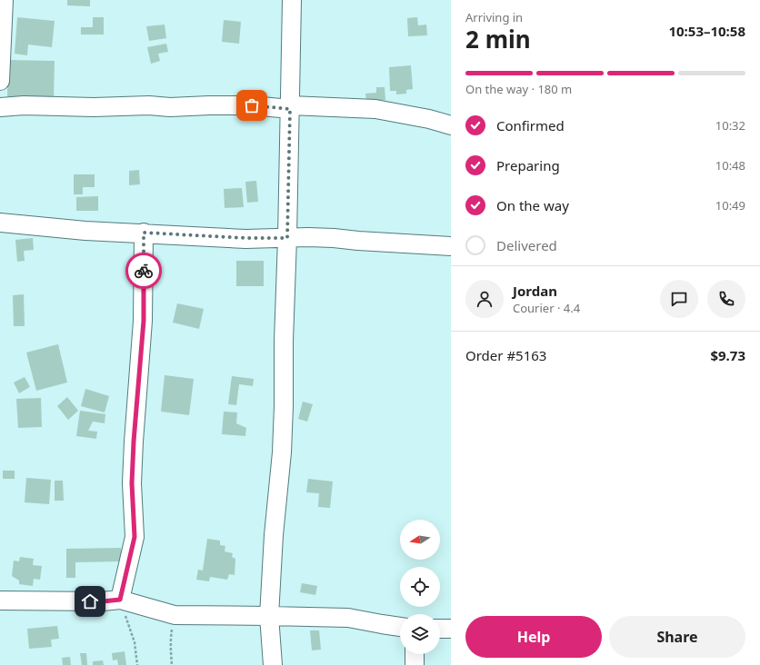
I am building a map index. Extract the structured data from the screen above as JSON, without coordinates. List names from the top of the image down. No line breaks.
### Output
{"north":"left","page":{"heading":["2 min","Arriving in","10:53–10:58"],"panel":["Jordan","Courier · 4.4","Order #5163","$9.73"],"bar":"On the way · 180 m","list":[["Confirmed","10:32"],["Preparing","10:48"],["On the way","10:49"],"Delivered"],"buttons":["Help","Share"]}}
